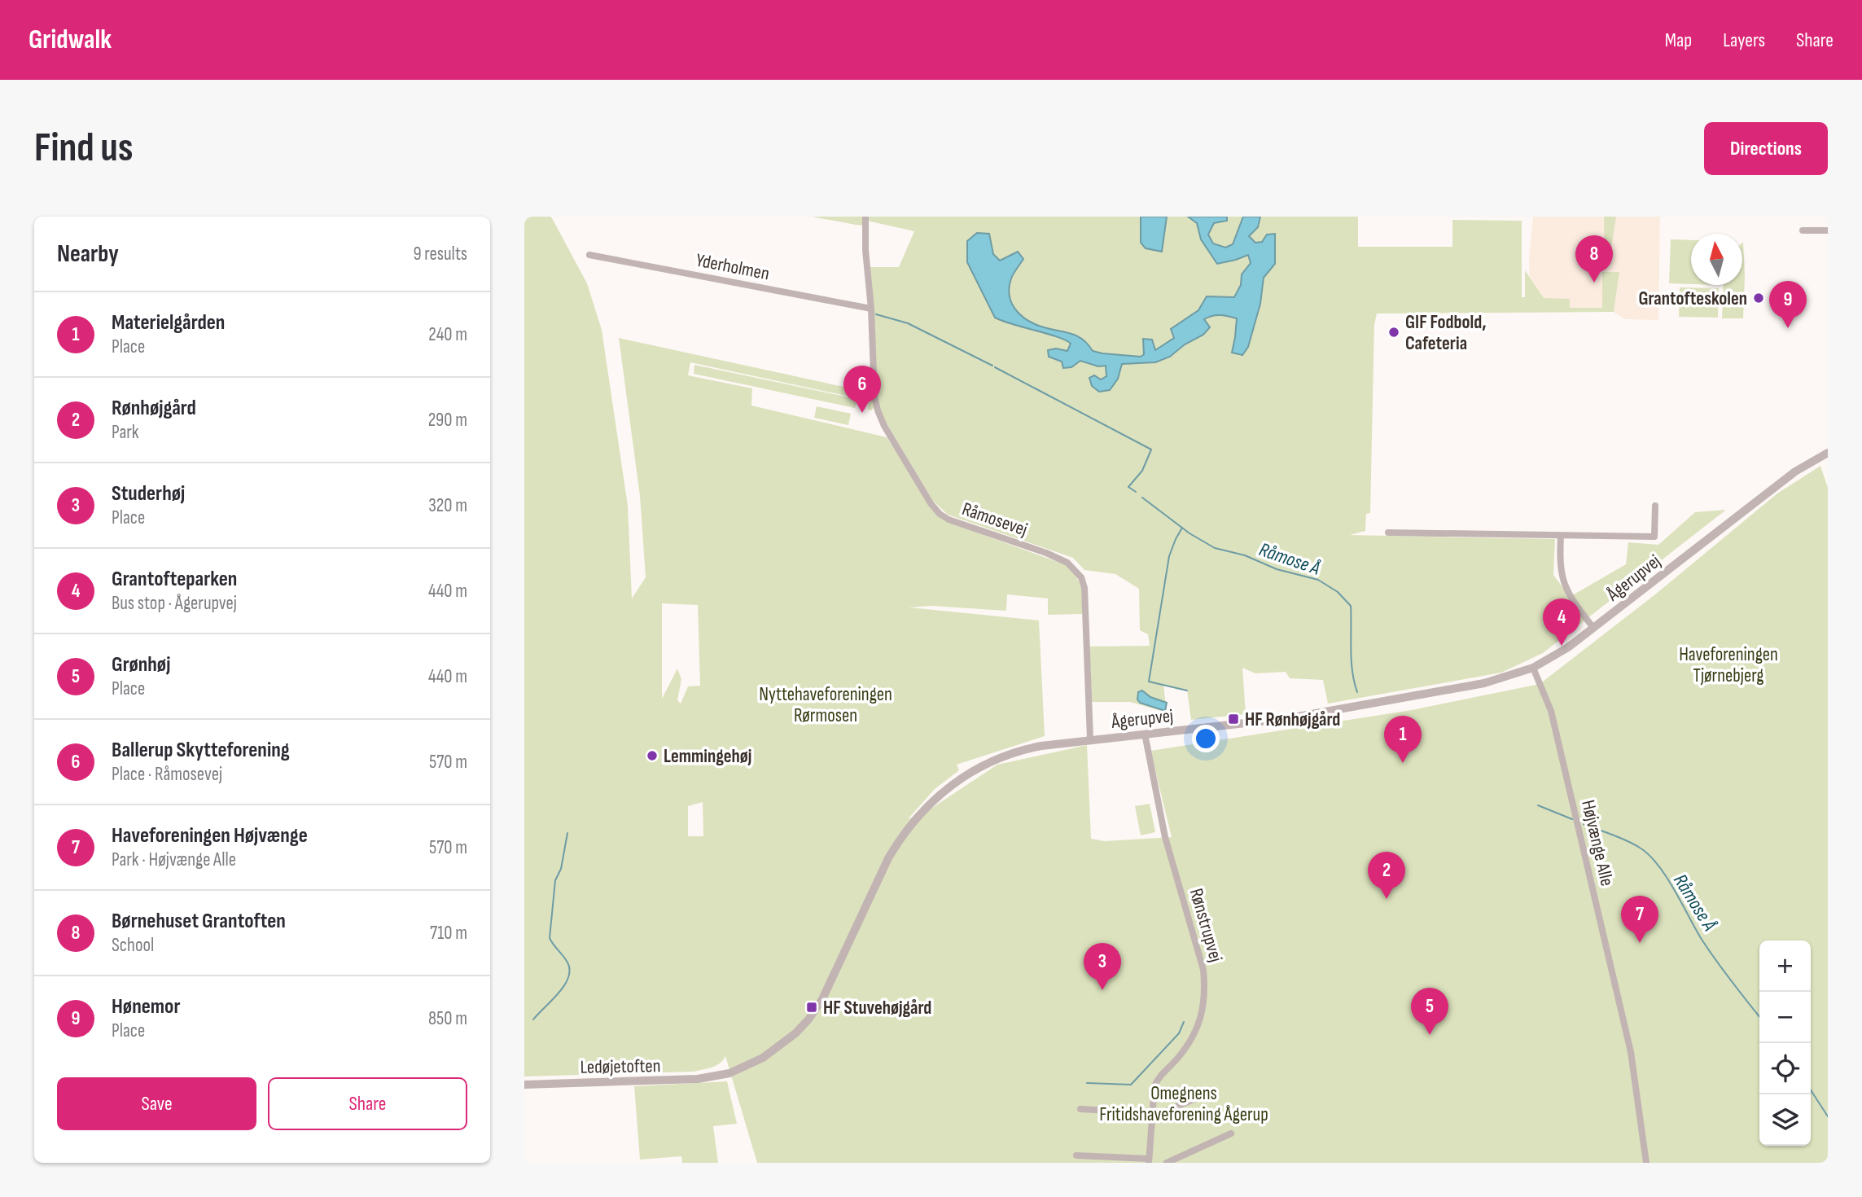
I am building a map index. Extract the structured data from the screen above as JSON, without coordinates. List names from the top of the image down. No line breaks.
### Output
{"streets":{"street":["Yderholmen","Råmosevej","Ågerupvej","Højvænge Alle","Rønstrupvej","Ledøjetoften"]},"crossings":[["Yderholmen","Råmosevej"],["Råmosevej","Ågerupvej"],["Ågerupvej","Højvænge Alle"],["Ågerupvej","Rønstrupvej"],["Ågerupvej","Ledøjetoften"]],"water":["Råmose Å"],"parks":["Haveforeningen Tjørnebjerg","Nyttehaveforeningen Rørmosen","Omegnens Fritidshaveforening Ågerup"],"places":{"other":["Grantofteskolen","GIF Fodbold, Cafeteria","Lemmingehøj"],"transit":["HF Rønhøjgård","HF Stuvehøjgård"]},"north":"top","page":{"header":"Gridwalk","nav":["Map","Layers","Share"],"buttons":["Directions",["Save","Share"]],"title":"Find us","heading":["Nearby","9 results"],"pins":["8","9","6","4","1","2","7","3","5"],"list":[{"mark":"1","name":"Materielgården","note":"Place","value":"240 m"},{"mark":"2","name":"Rønhøjgård","note":"Park","value":"290 m"},{"mark":"3","name":"Studerhøj","note":"Place","value":"320 m"},{"mark":"4","name":"Grantofteparken","note":"Bus stop · Ågerupvej","value":"440 m"},{"mark":"5","name":"Grønhøj","note":"Place","value":"440 m"},{"mark":"6","name":"Ballerup Skytteforening","note":"Place · Råmosevej","value":"570 m"},{"mark":"7","name":"Haveforeningen Højvænge","note":"Park · Højvænge Alle","value":"570 m"},{"mark":"8","name":"Børnehuset Grantoften","note":"School","value":"710 m"},{"mark":"9","name":"Hønemor","note":"Place","value":"850 m"}],"map_buttons":["+","−"]}}
